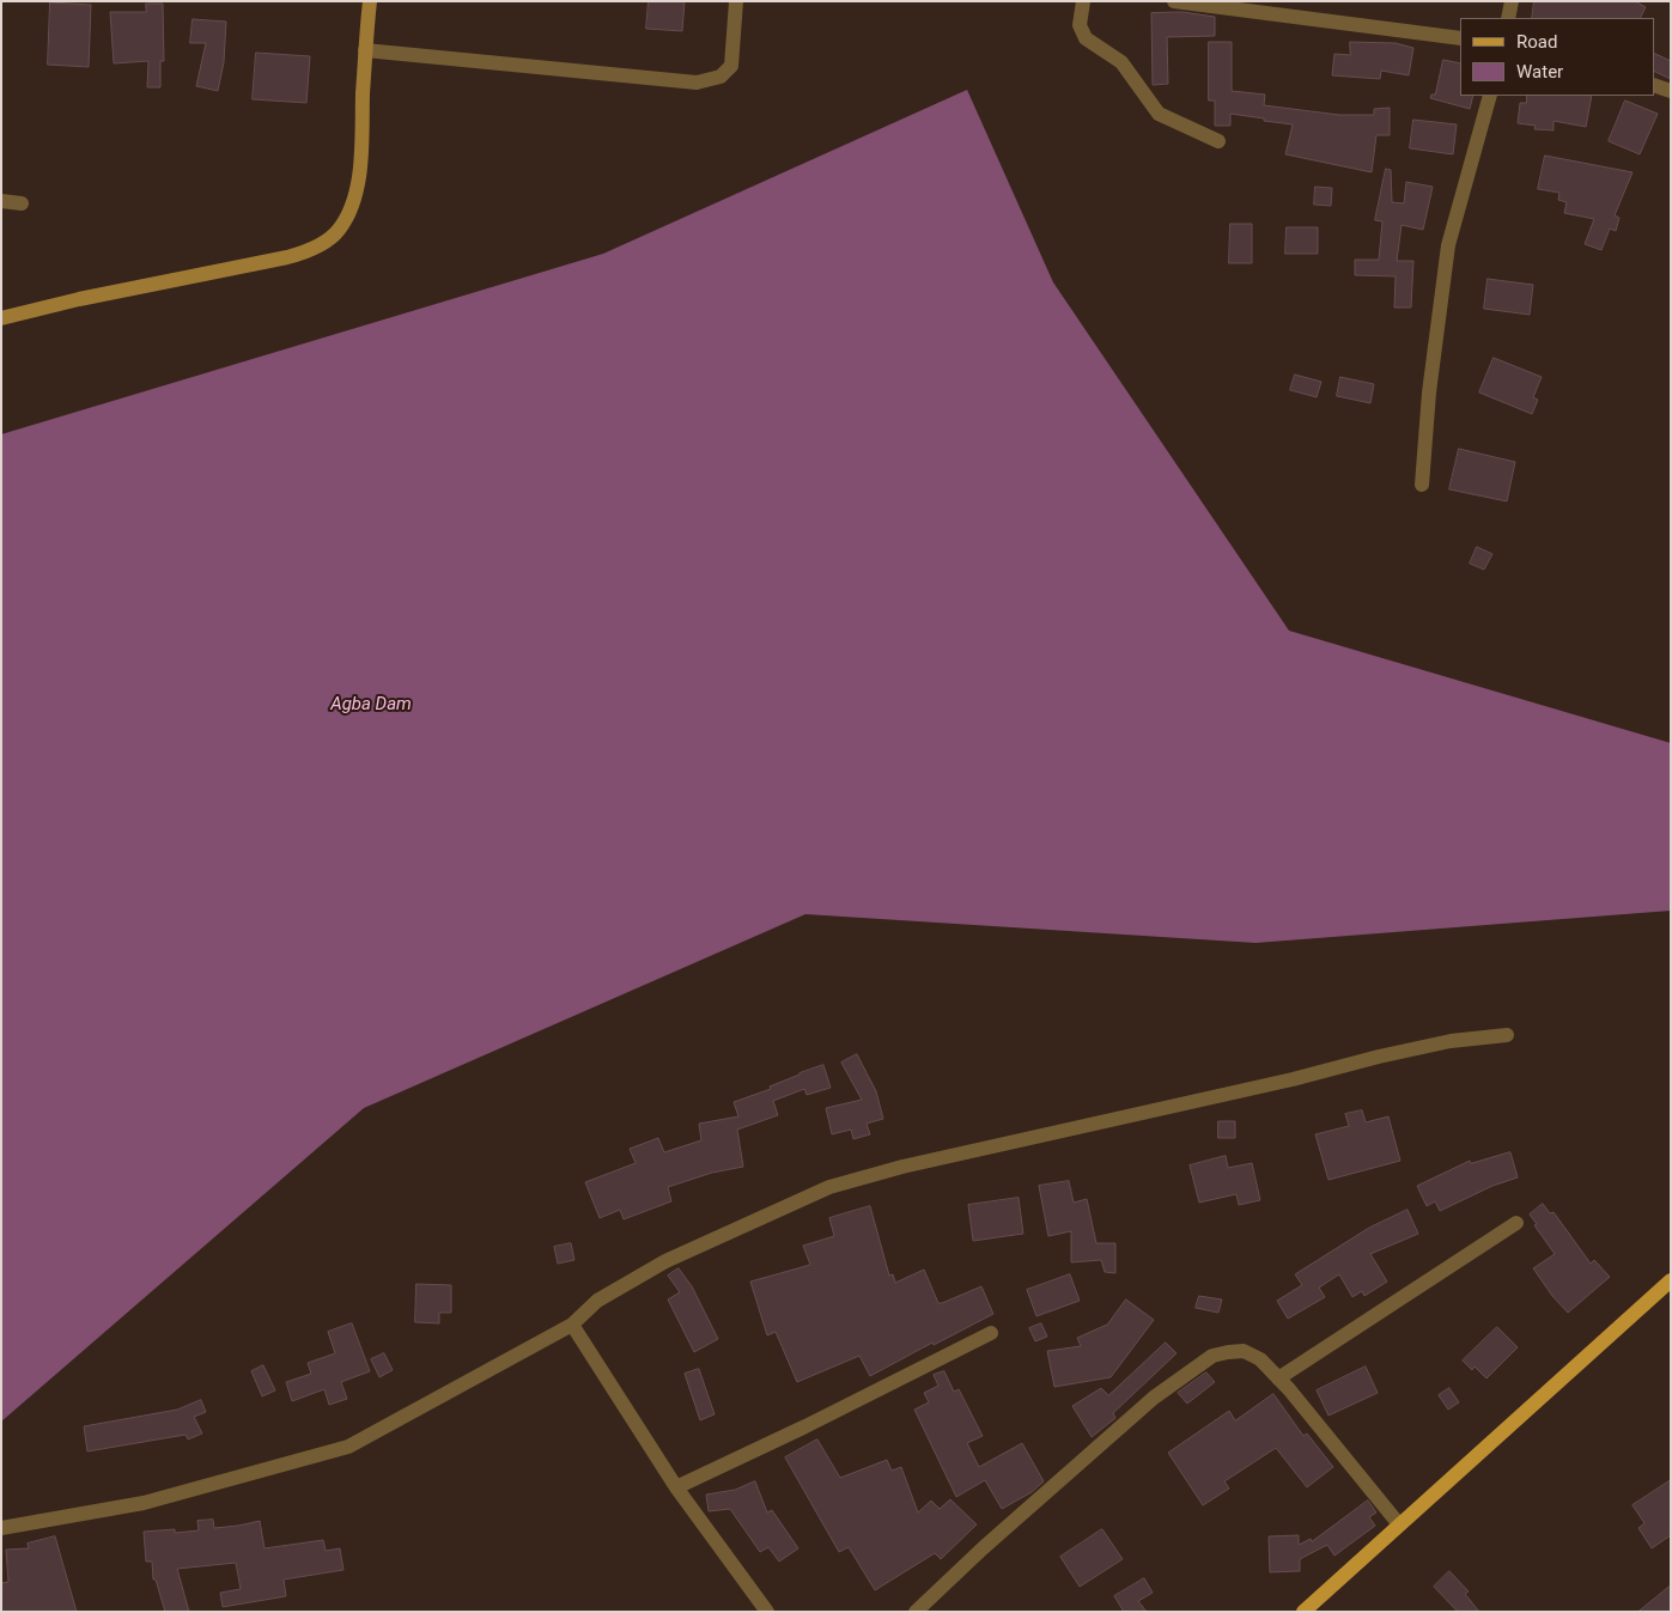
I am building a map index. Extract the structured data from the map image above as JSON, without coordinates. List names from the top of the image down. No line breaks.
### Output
{"water":["Agba Dam"],"legend":["Road","Water"]}
